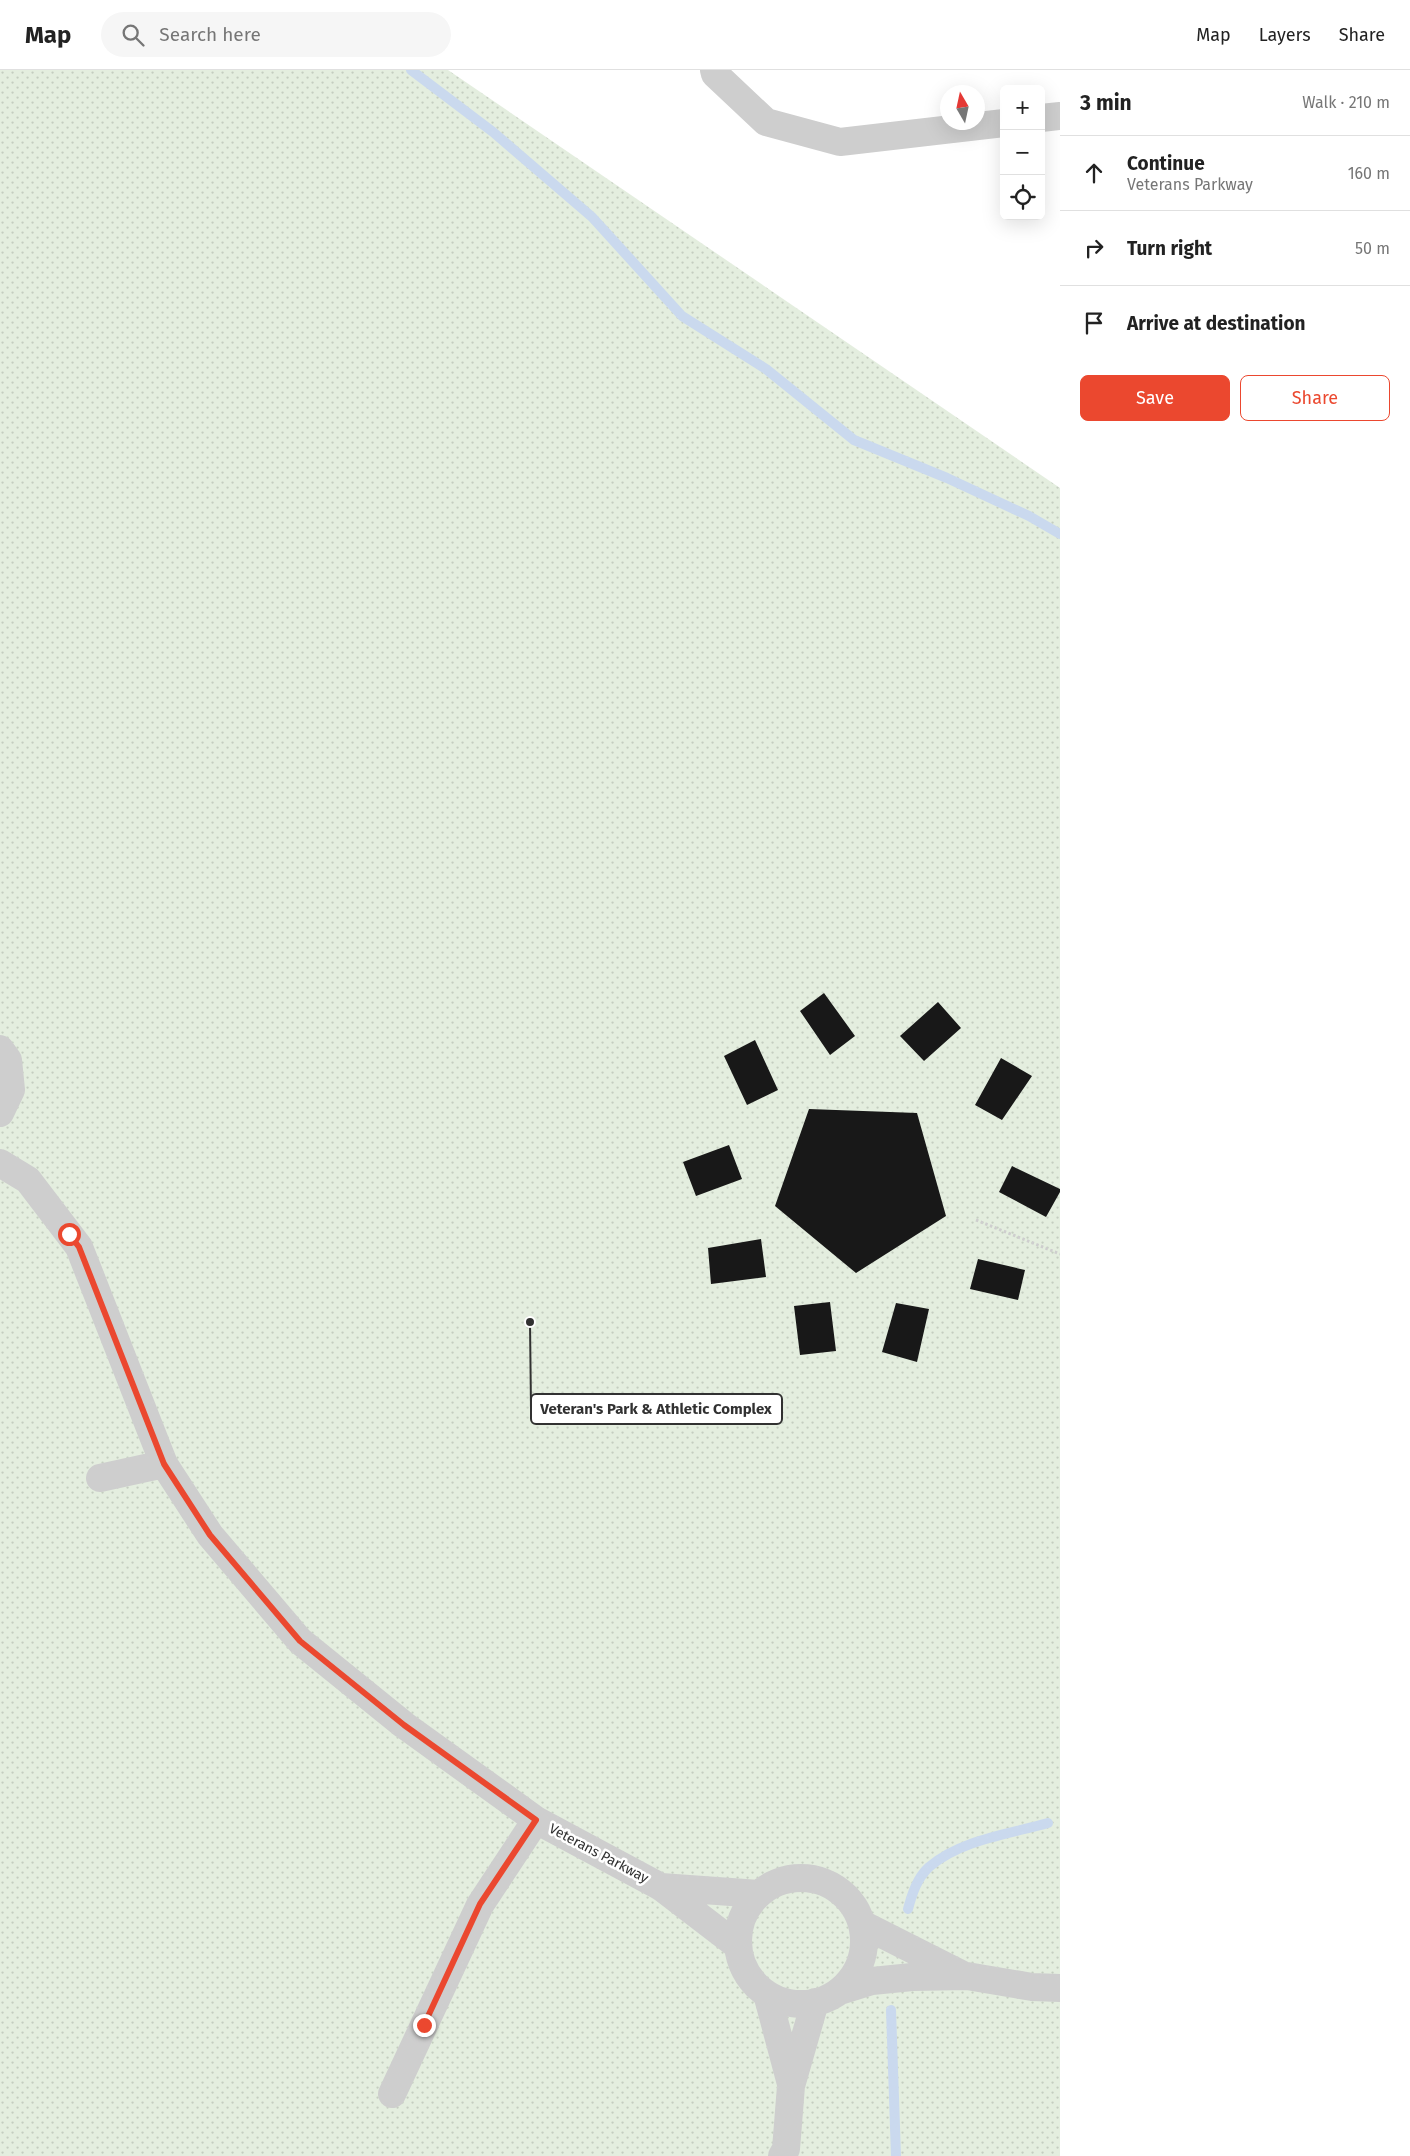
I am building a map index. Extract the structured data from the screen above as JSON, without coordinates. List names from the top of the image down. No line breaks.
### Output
{"streets":{"street":["Veterans Parkway"]},"places":["Veteran's Park & Athletic Complex"],"north":"top","page":{"header":"Map","search":"Search here","nav":["Map","Layers","Share"],"heading":["3 min","Walk · 210 m"],"map_buttons":["+","−"],"list":[["Continue","Veterans Parkway","160 m"],["Turn right","50 m"],"Arrive at destination"],"buttons":["Save","Share"]}}
